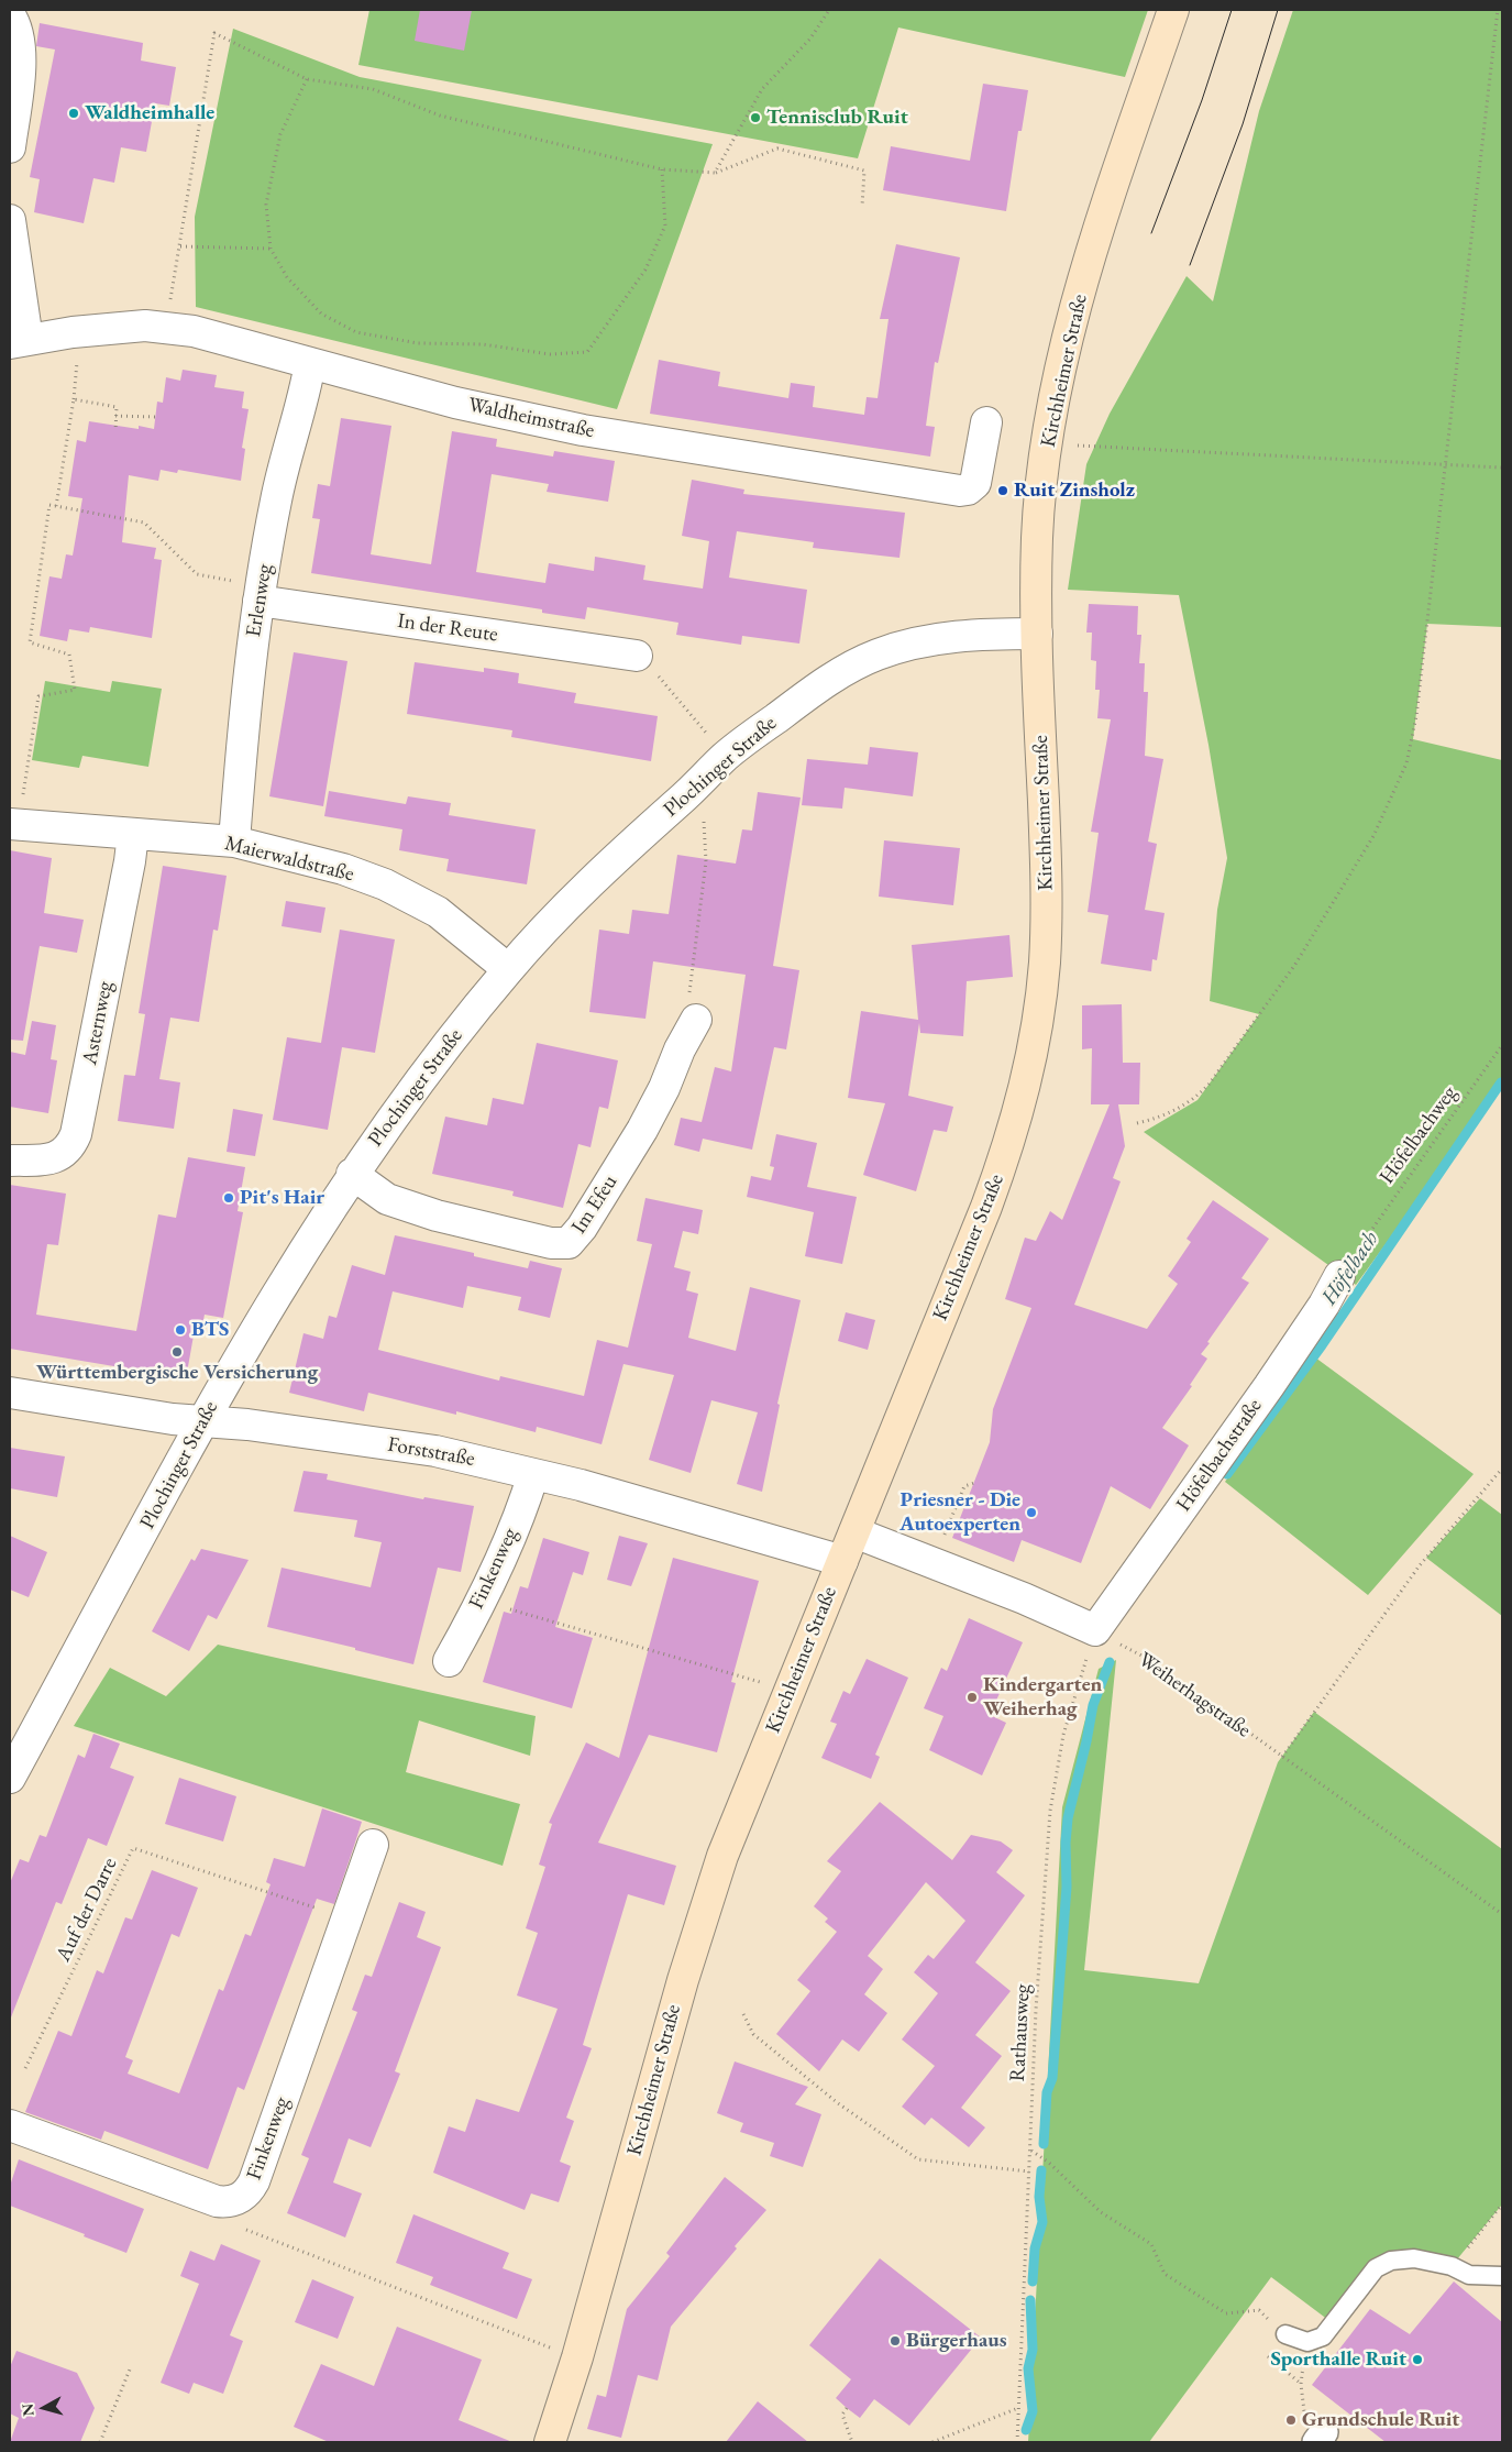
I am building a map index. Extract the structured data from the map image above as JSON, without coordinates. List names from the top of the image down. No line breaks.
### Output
{"streets":{"main road":["Kirchheimer Straße"],"street":["Waldheimstraße","Erlenweg","In der Reute","Plochinger Straße","Maierwaldstraße","Asternweg","Im Efeu","Forststraße","Höfelbachstraße","Finkenweg"],"path":["Höfelbachweg","Weiherhagstraße","Auf der Darre","Rathausweg"]},"crossings":[["Kirchheimer Straße","Plochinger Straße"],["Kirchheimer Straße","Forststraße"],["Waldheimstraße","Erlenweg"],["Erlenweg","In der Reute"],["Erlenweg","Maierwaldstraße"],["Plochinger Straße","Maierwaldstraße"],["Plochinger Straße","Im Efeu"],["Plochinger Straße","Forststraße"],["Maierwaldstraße","Asternweg"],["Forststraße","Finkenweg"],["Höfelbachstraße","Weiherhagstraße"],["Höfelbachstraße","Rathausweg"],["Finkenweg","Auf der Darre"],["Weiherhagstraße","Rathausweg"]],"water":["Höfelbach"],"places":["Waldheimhalle","Tennisclub Ruit","Ruit Zinsholz","Pit's Hair","BTS","Württembergische Versicherung","Priesner - Die Autoexperten","Kindergarten Weiherhag","Bürgerhaus","Sporthalle Ruit","Grundschule Ruit"],"north":"left"}
